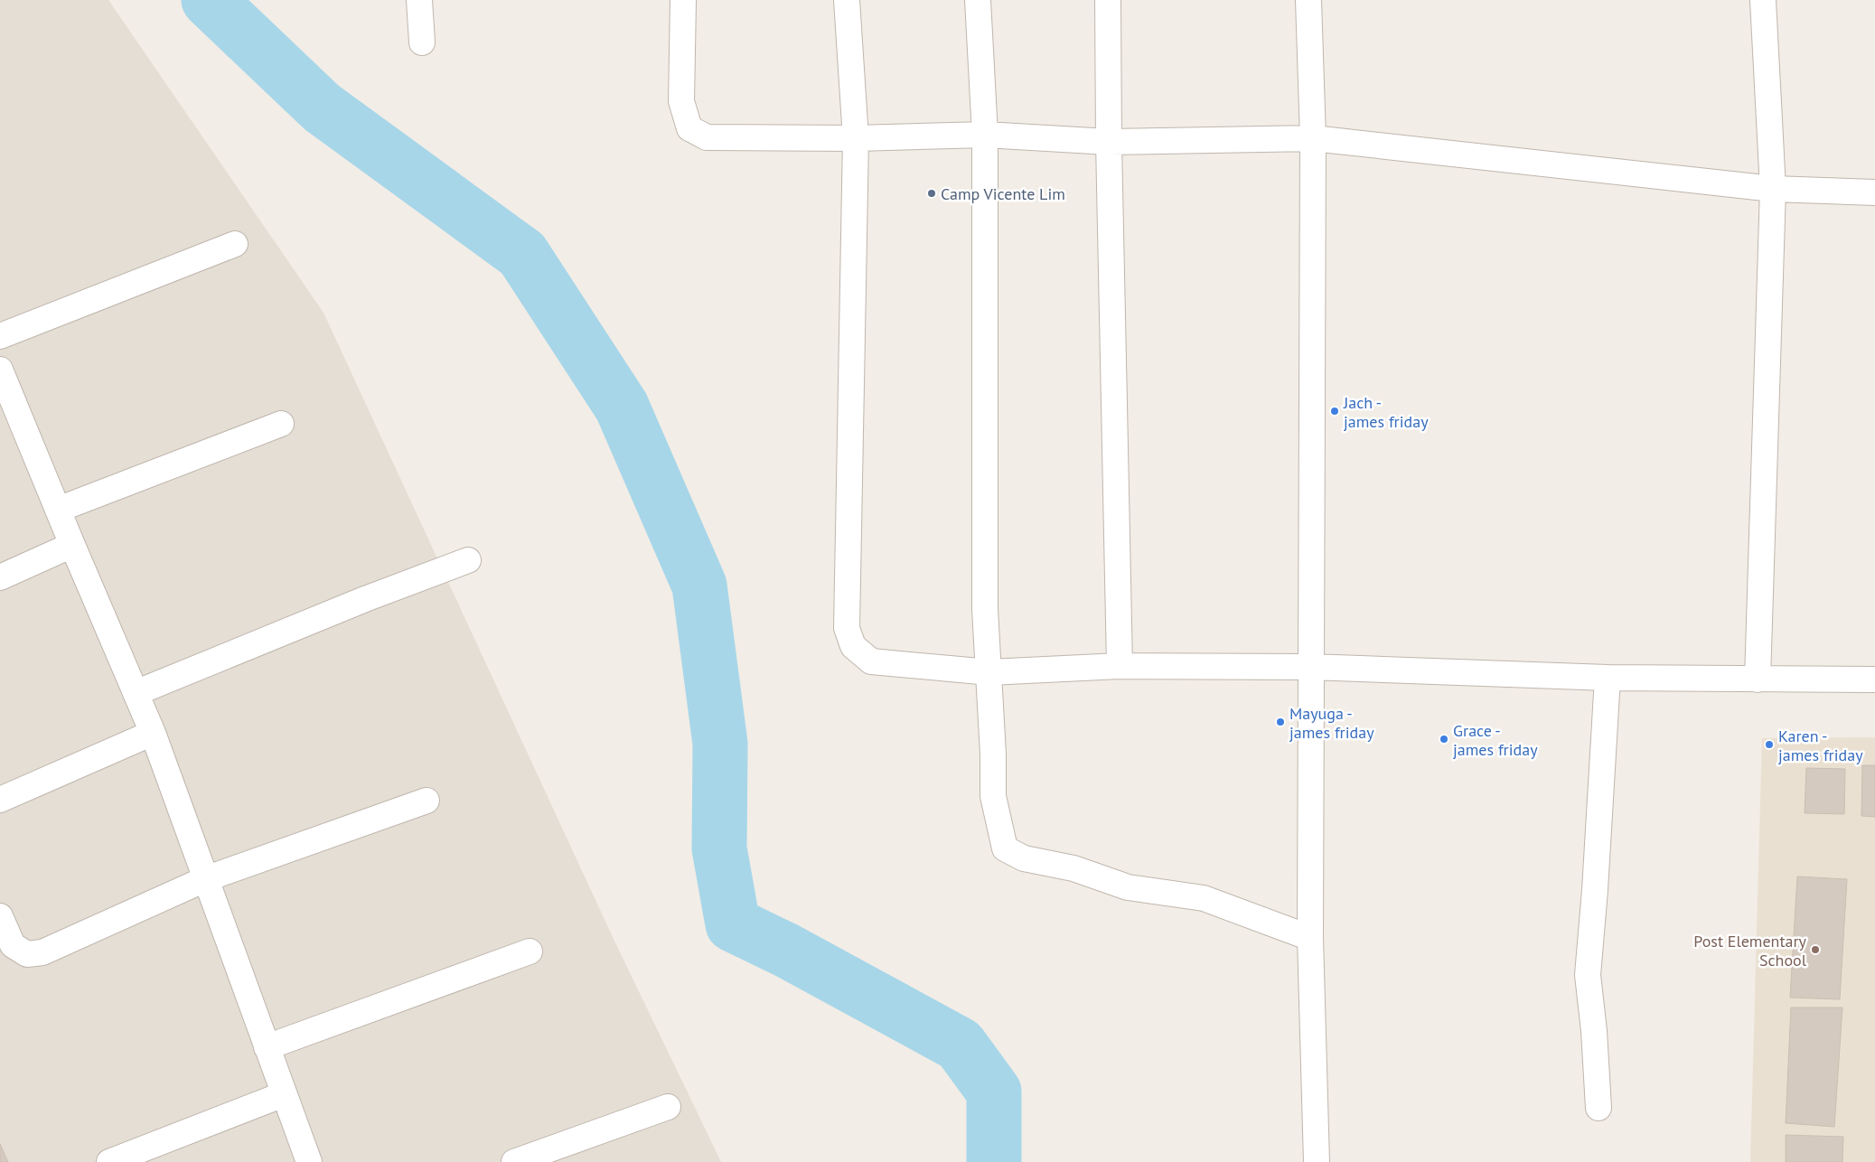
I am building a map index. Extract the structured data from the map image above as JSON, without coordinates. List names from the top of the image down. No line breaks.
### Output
{"places":["Camp Vicente Lim","Jach - james friday","Mayuga - james friday","Grace - james friday","Karen - james friday","Post Elementary School"]}
